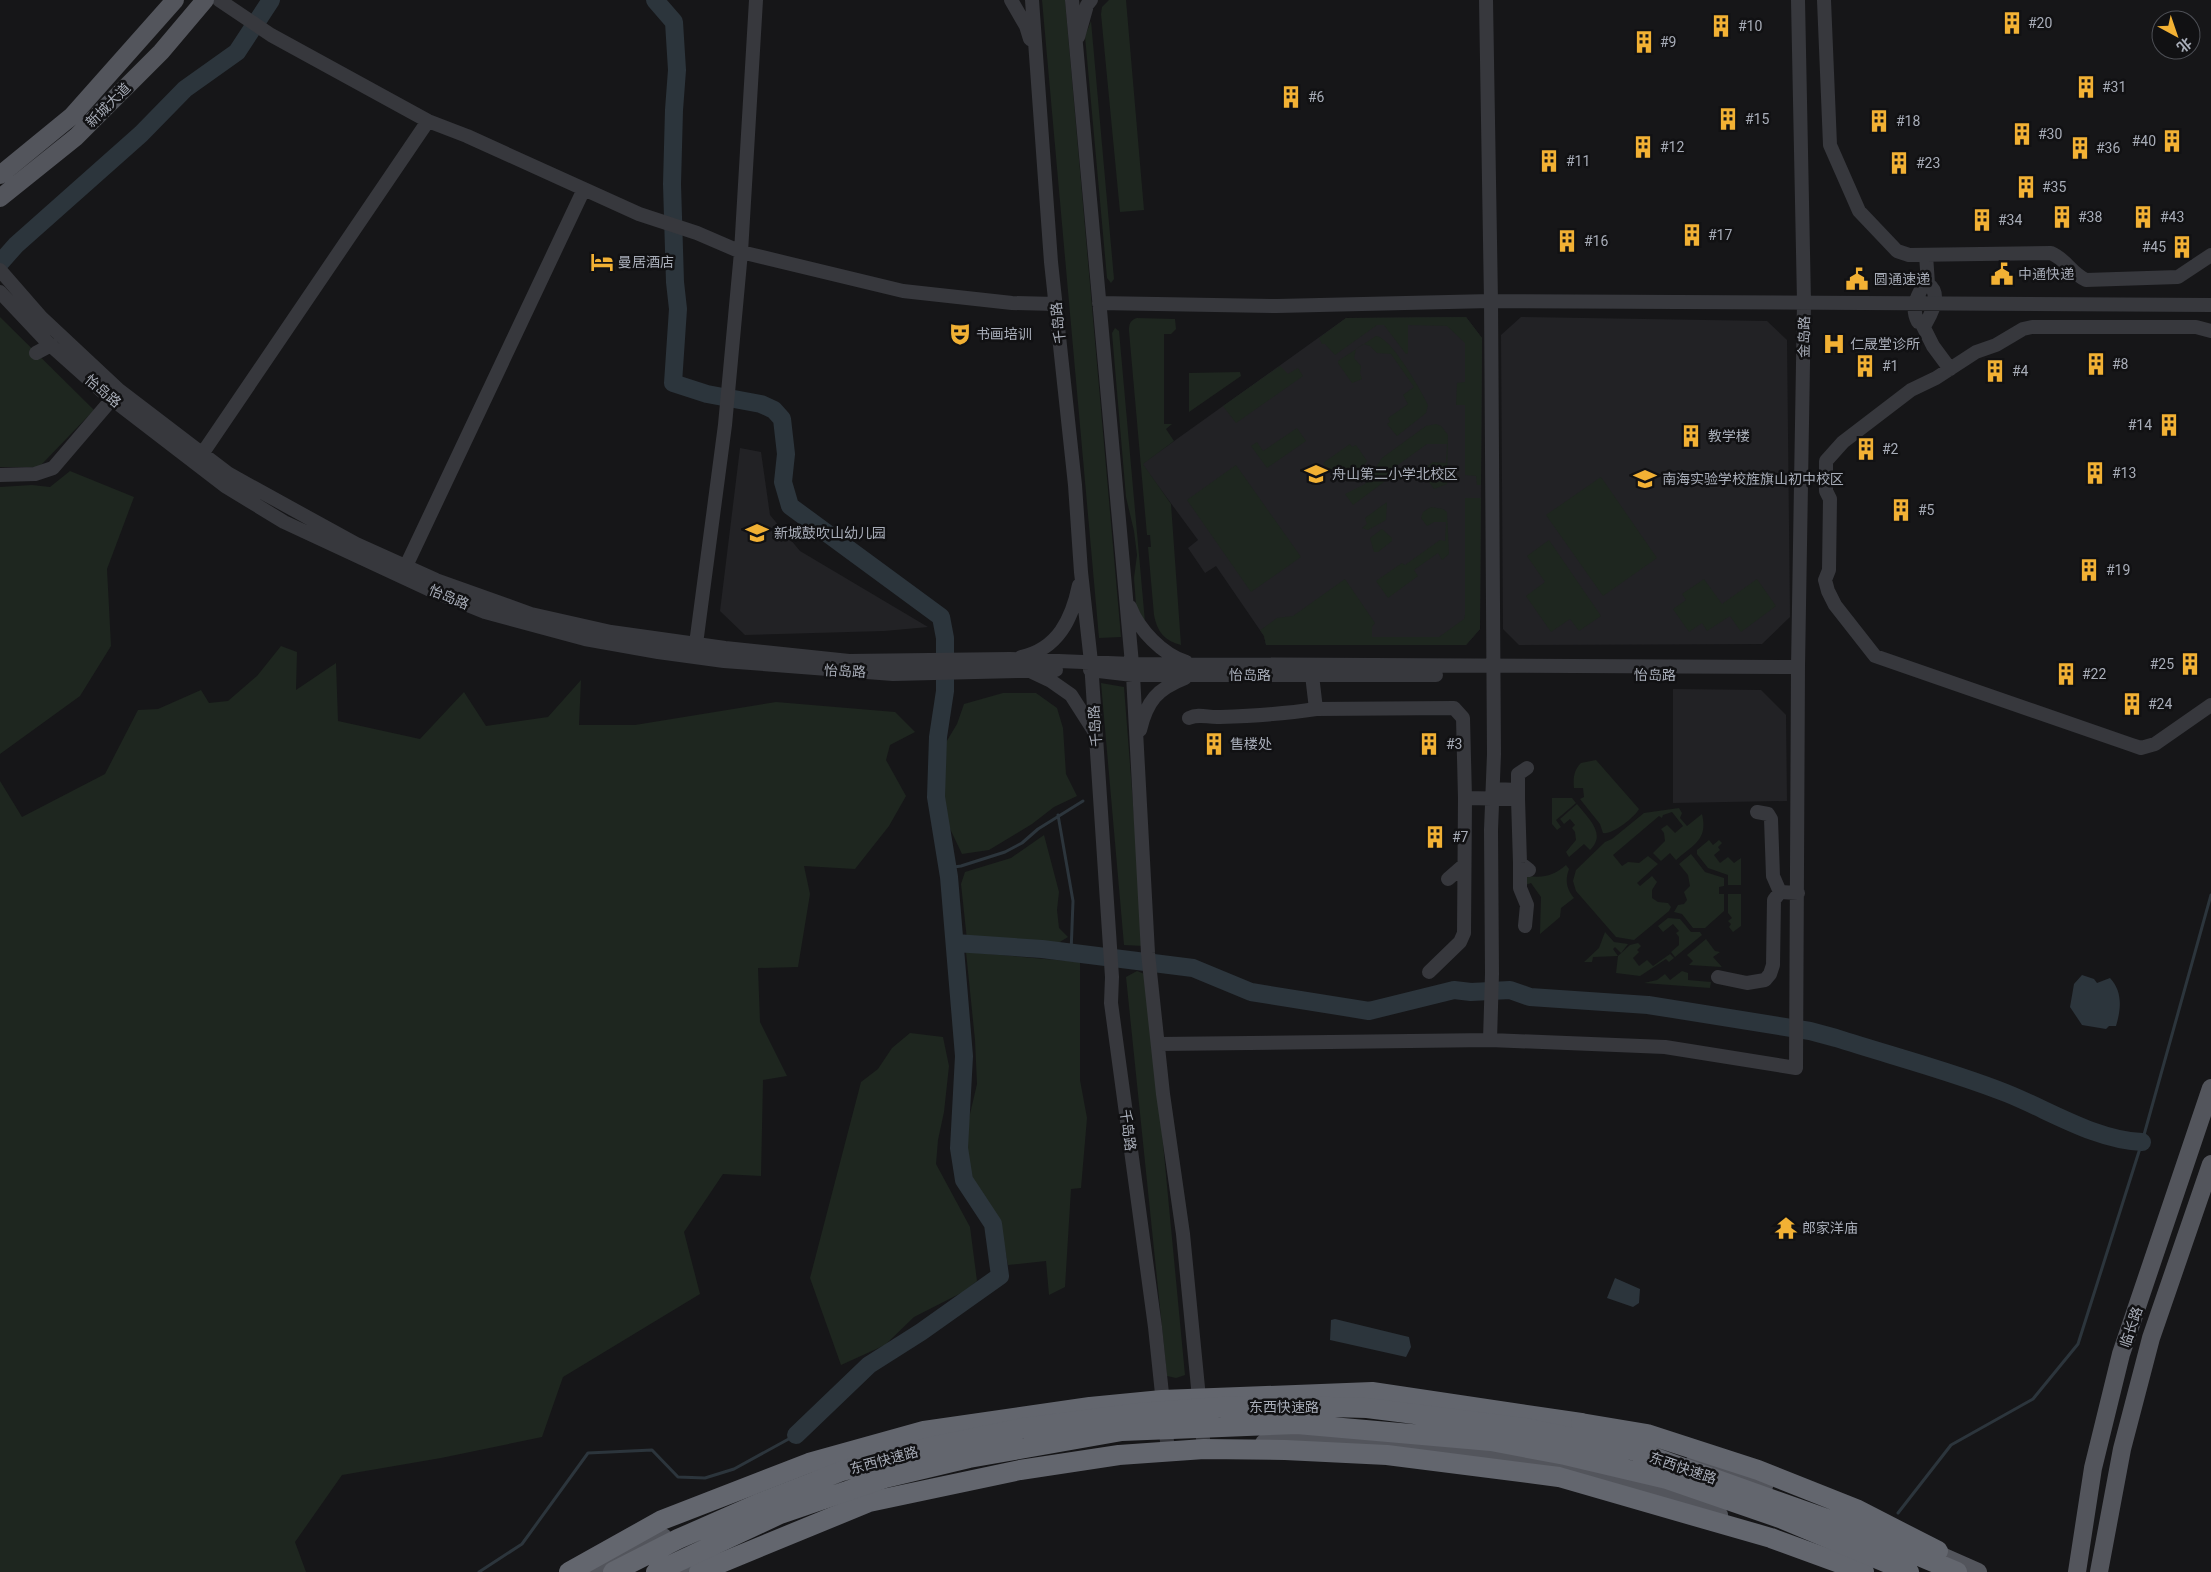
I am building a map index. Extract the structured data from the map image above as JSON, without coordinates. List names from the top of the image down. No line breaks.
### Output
{"streets":{"highway":["东西快速路"],"main road":["新城大道","临长路"],"street":["千岛路","金岛路","怡岛路"]},"crossings":[["千岛路","怡岛路"]],"places":{"building":["#20","#10","#9","#31","#6","#15","#18","#30","#40","#12","#36","#11","#23","#35","#38","#43","#34","#17","#16","#45","#8","#1","#4","#14","教学楼","#2","#13","#5","#19","#25","#22","#24","售楼处","#3","#7"],"hotel":["曼居酒店"],"public building":["中通快递","圆通速递"],"theatre":["书画培训"],"hospital":["仁晟堂诊所"],"school or university":["舟山第二小学北校区","南海实验学校旌旗山初中校区","新城鼓吹山幼儿园"],"temple":["郎家洋庙"]},"north":"bottom right"}
